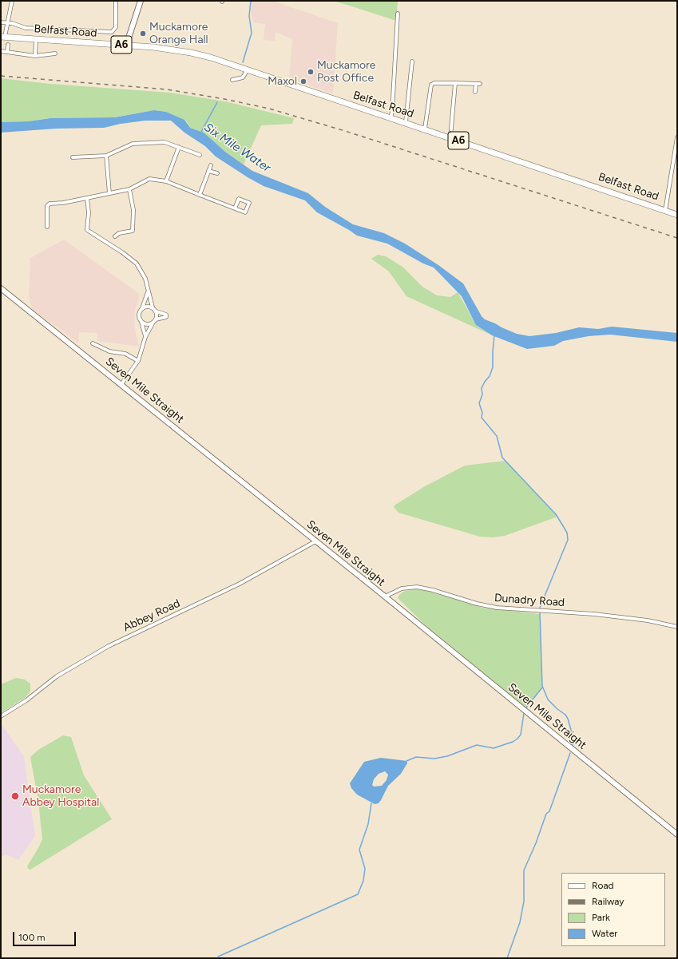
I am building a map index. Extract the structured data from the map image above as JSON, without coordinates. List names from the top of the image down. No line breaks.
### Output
{"streets":{"main road":["Belfast Road","A6","Seven Mile Straight"],"street":["Dunadry Road","Abbey Road"]},"crossings":[["Seven Mile Straight","Dunadry Road"],["Seven Mile Straight","Abbey Road"]],"water":["Six Mile Water"],"places":["Muckamore Orange Hall","Muckamore Post Office","Maxol","Muckamore Abbey Hospital"],"legend":["Road","Railway","Park","Water"],"scale_bar":"100 m"}
